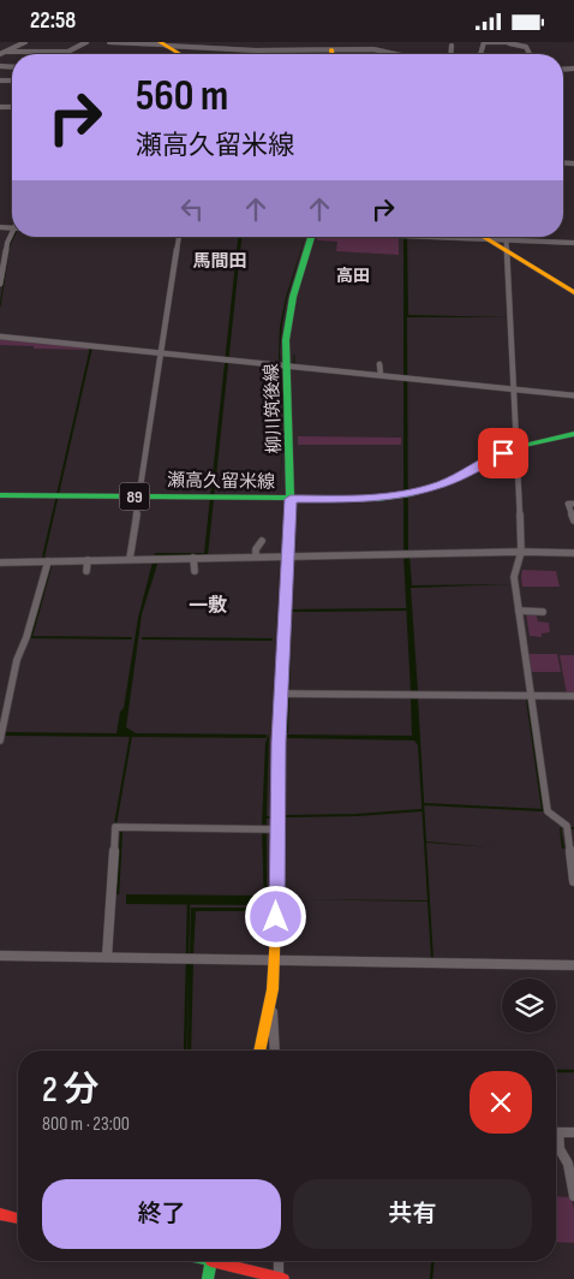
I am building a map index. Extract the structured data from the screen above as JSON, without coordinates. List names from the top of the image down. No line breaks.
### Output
{"streets":{"main road":["柳川筑後線","瀬高久留米線","89"]},"crossings":[["柳川筑後線","瀬高久留米線"]],"districts":["馬間田","高田","一敷"],"page":{"status":"22:58","turn":["560 m","瀬高久留米線"],"heading":["2 分","800 m · 23:00"],"buttons":["終了","共有"]}}
